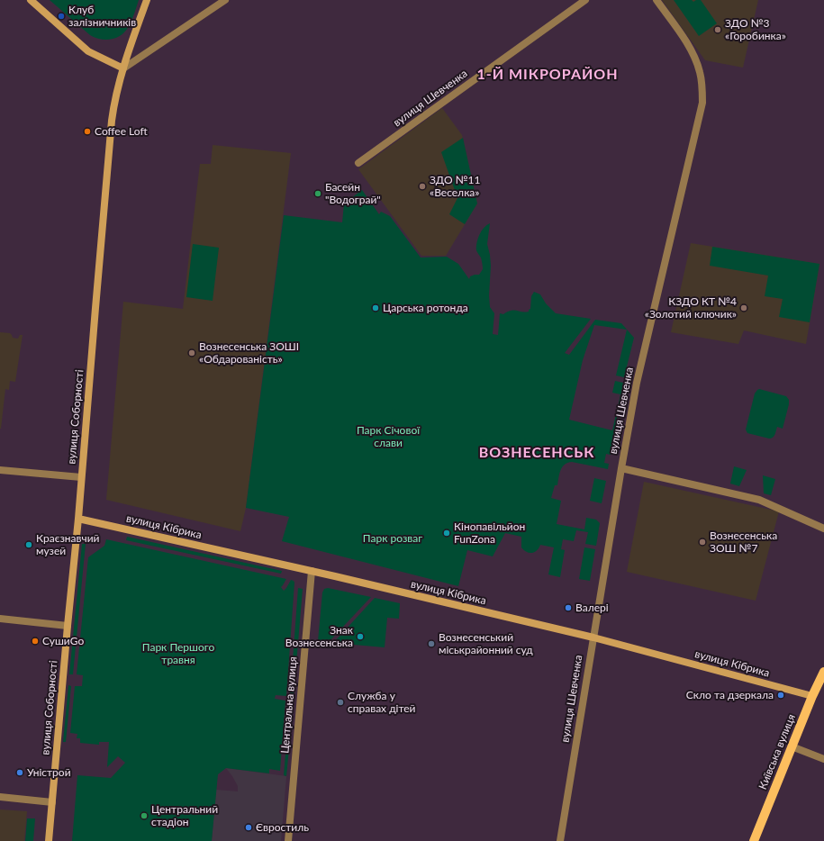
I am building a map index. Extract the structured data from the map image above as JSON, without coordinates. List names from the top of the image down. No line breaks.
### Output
{"streets":{"main road":["вулиця Соборності","вулиця Кібрика","Київська вулиця"],"street":["вулиця Шевченка","Центральна вулиця"]},"crossings":[["вулиця Шевченка","вулиця Кібрика"],["вулиця Соборності","вулиця Кібрика"],["вулиця Кібрика","Центральна вулиця"],["вулиця Кібрика","Київська вулиця"]],"districts":["1-Й МІКРОРАЙОН","ВОЗНЕСЕНСЬК"],"parks":["Парк Січової слави","Парк розваг","Парк Першого травня"],"places":["Клуб залізничників","ЗДО №3 «Горобинка»","Coffee Loft","ЗДО №11 «Веселка»","Басейн \"Водограй\"","Царська ротонда","КЗДО КТ №4 «Золотий ключик»","Вознесенська ЗОШІ «Обдарованість»","Кінопавільйон FunZona","Вознесенська ЗОШ №7","Краєзнавчий музей","Валері","Знак Вознесенська","СушиGo","Вознесенський міськрайонний суд","Скло та дзеркала","Служба у справах дітей","Уністрой","Центральний стадіон","Євростиль"]}
